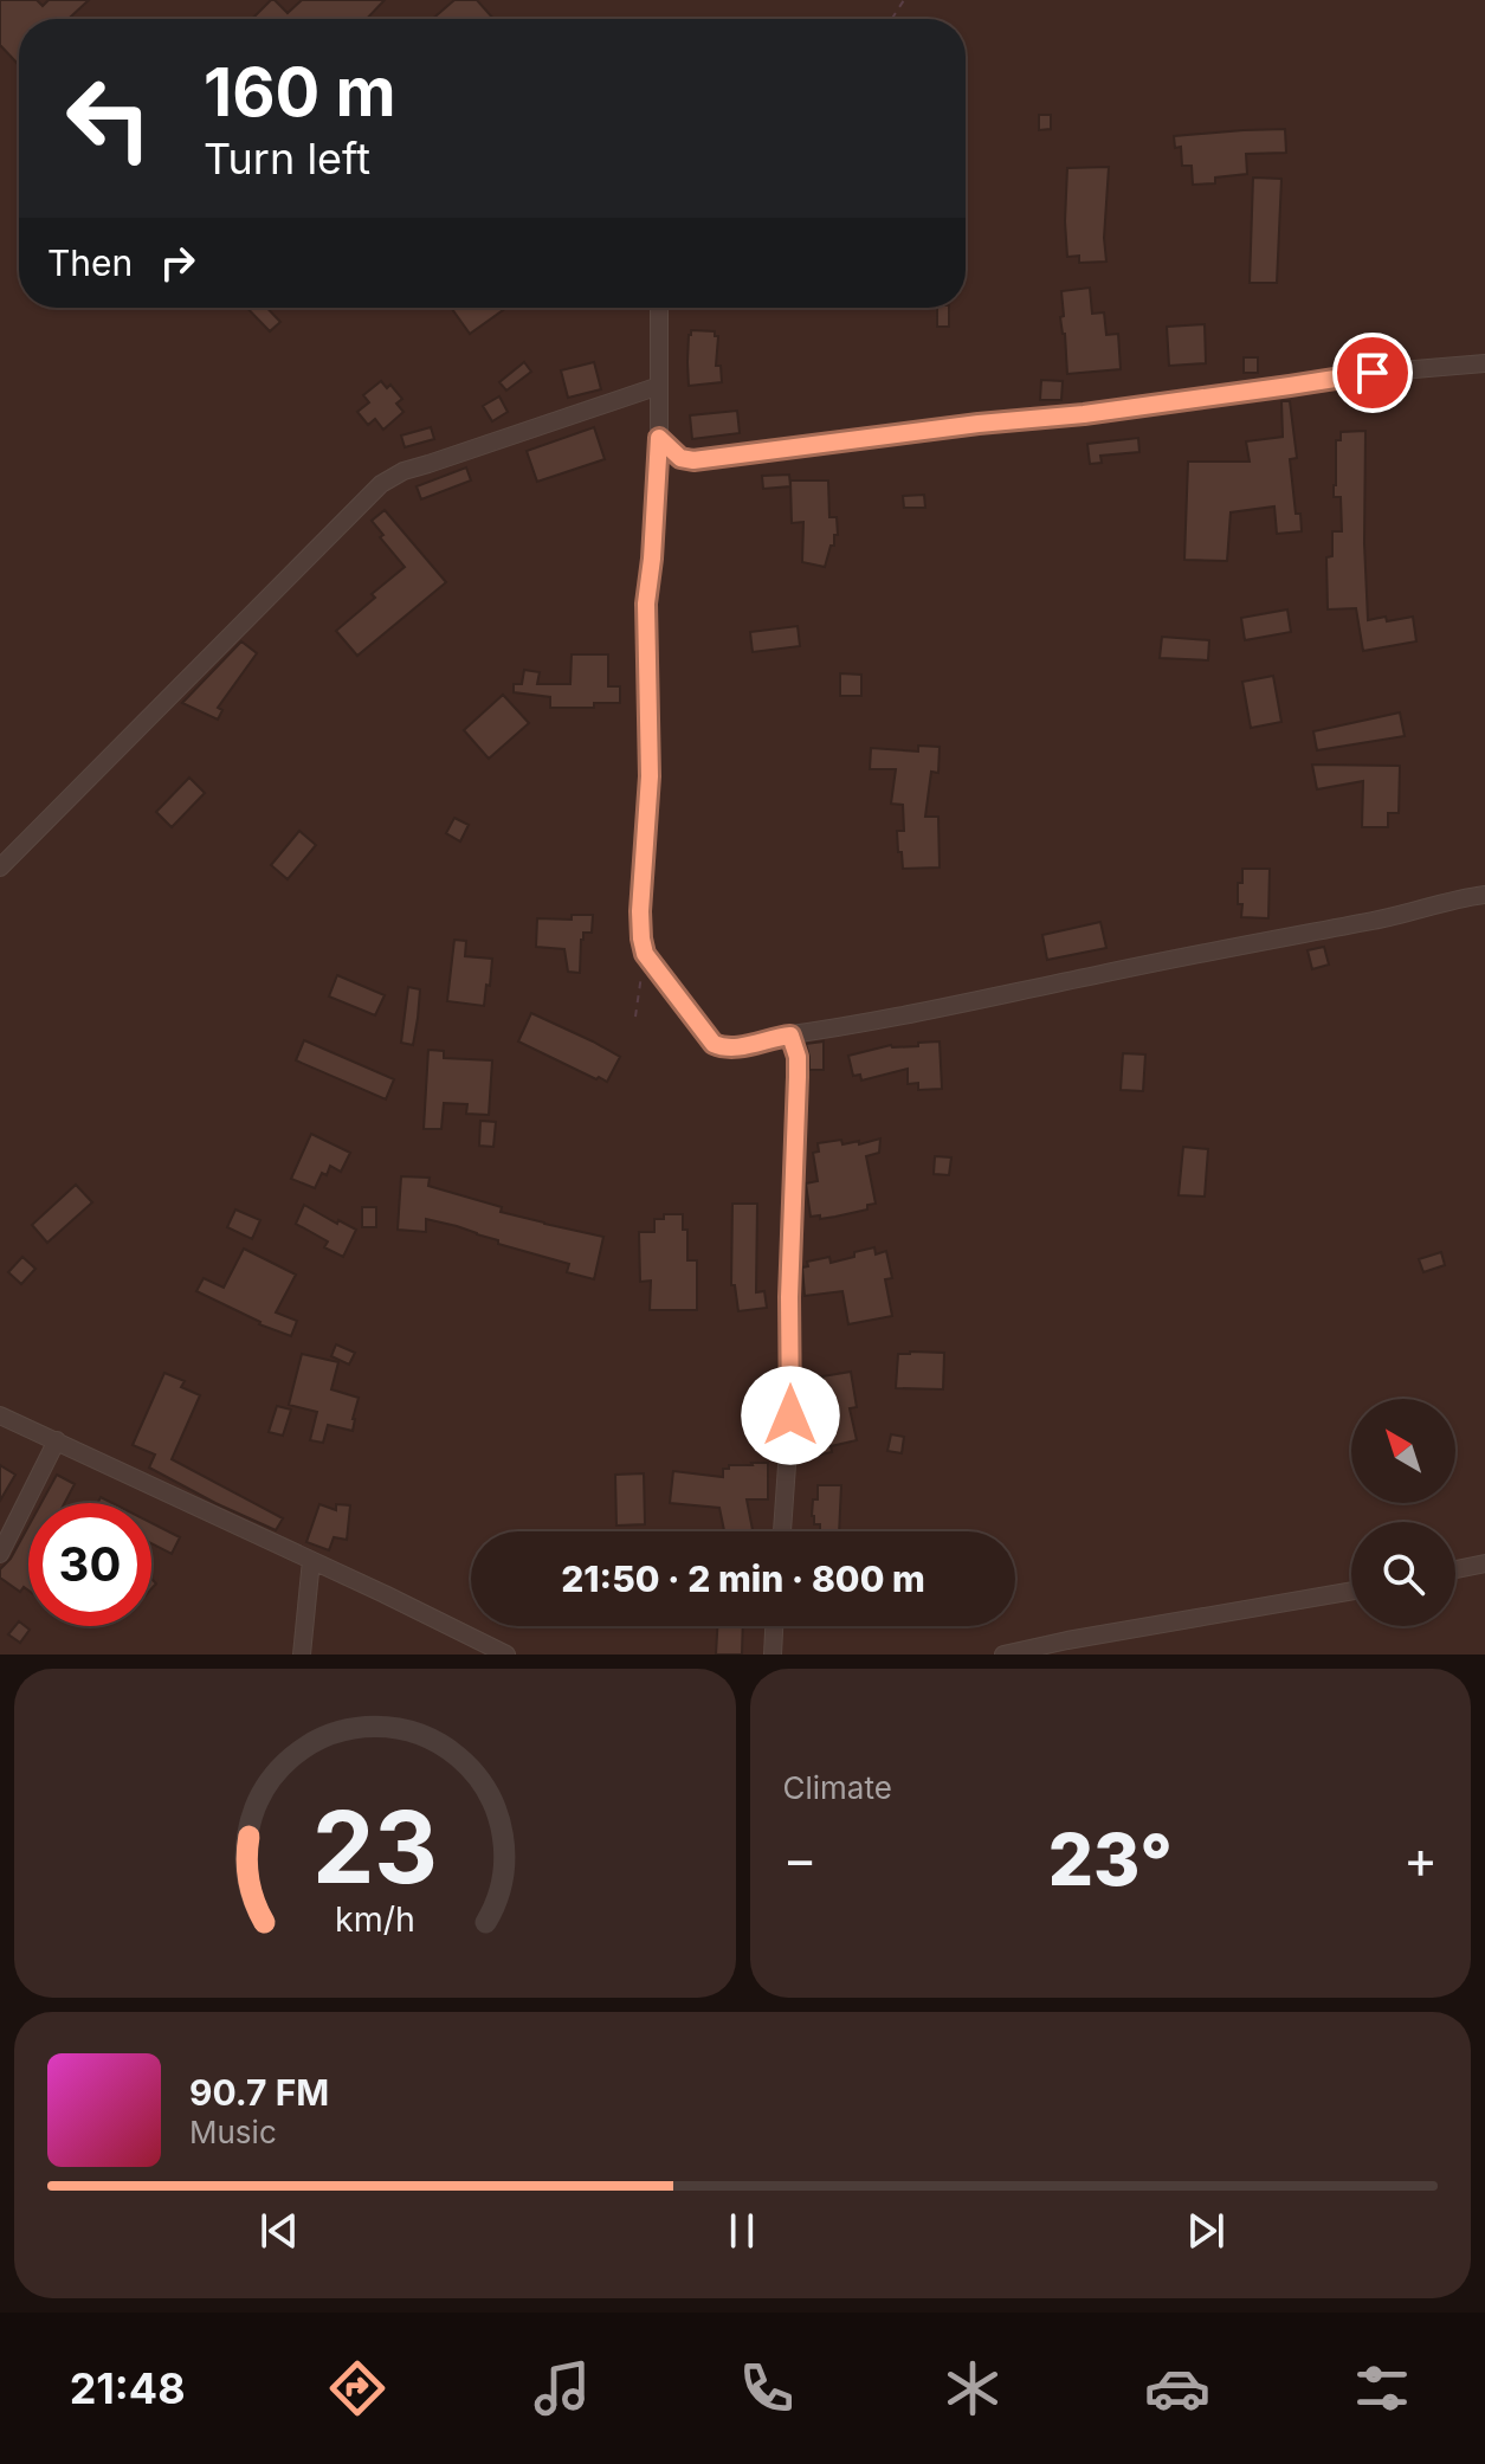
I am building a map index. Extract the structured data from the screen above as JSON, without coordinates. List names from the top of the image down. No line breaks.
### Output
{"north":"top left","page":{"turn":["160 m","Turn left"],"then":"Then","limit":"30","trip":"21:50 · 2 min · 800 m","tile":"Climate","heat":["−","23°","+"],"song":["90.7 FM","Music"],"tabs":"21:48","gauge":["23","km/h"]}}
